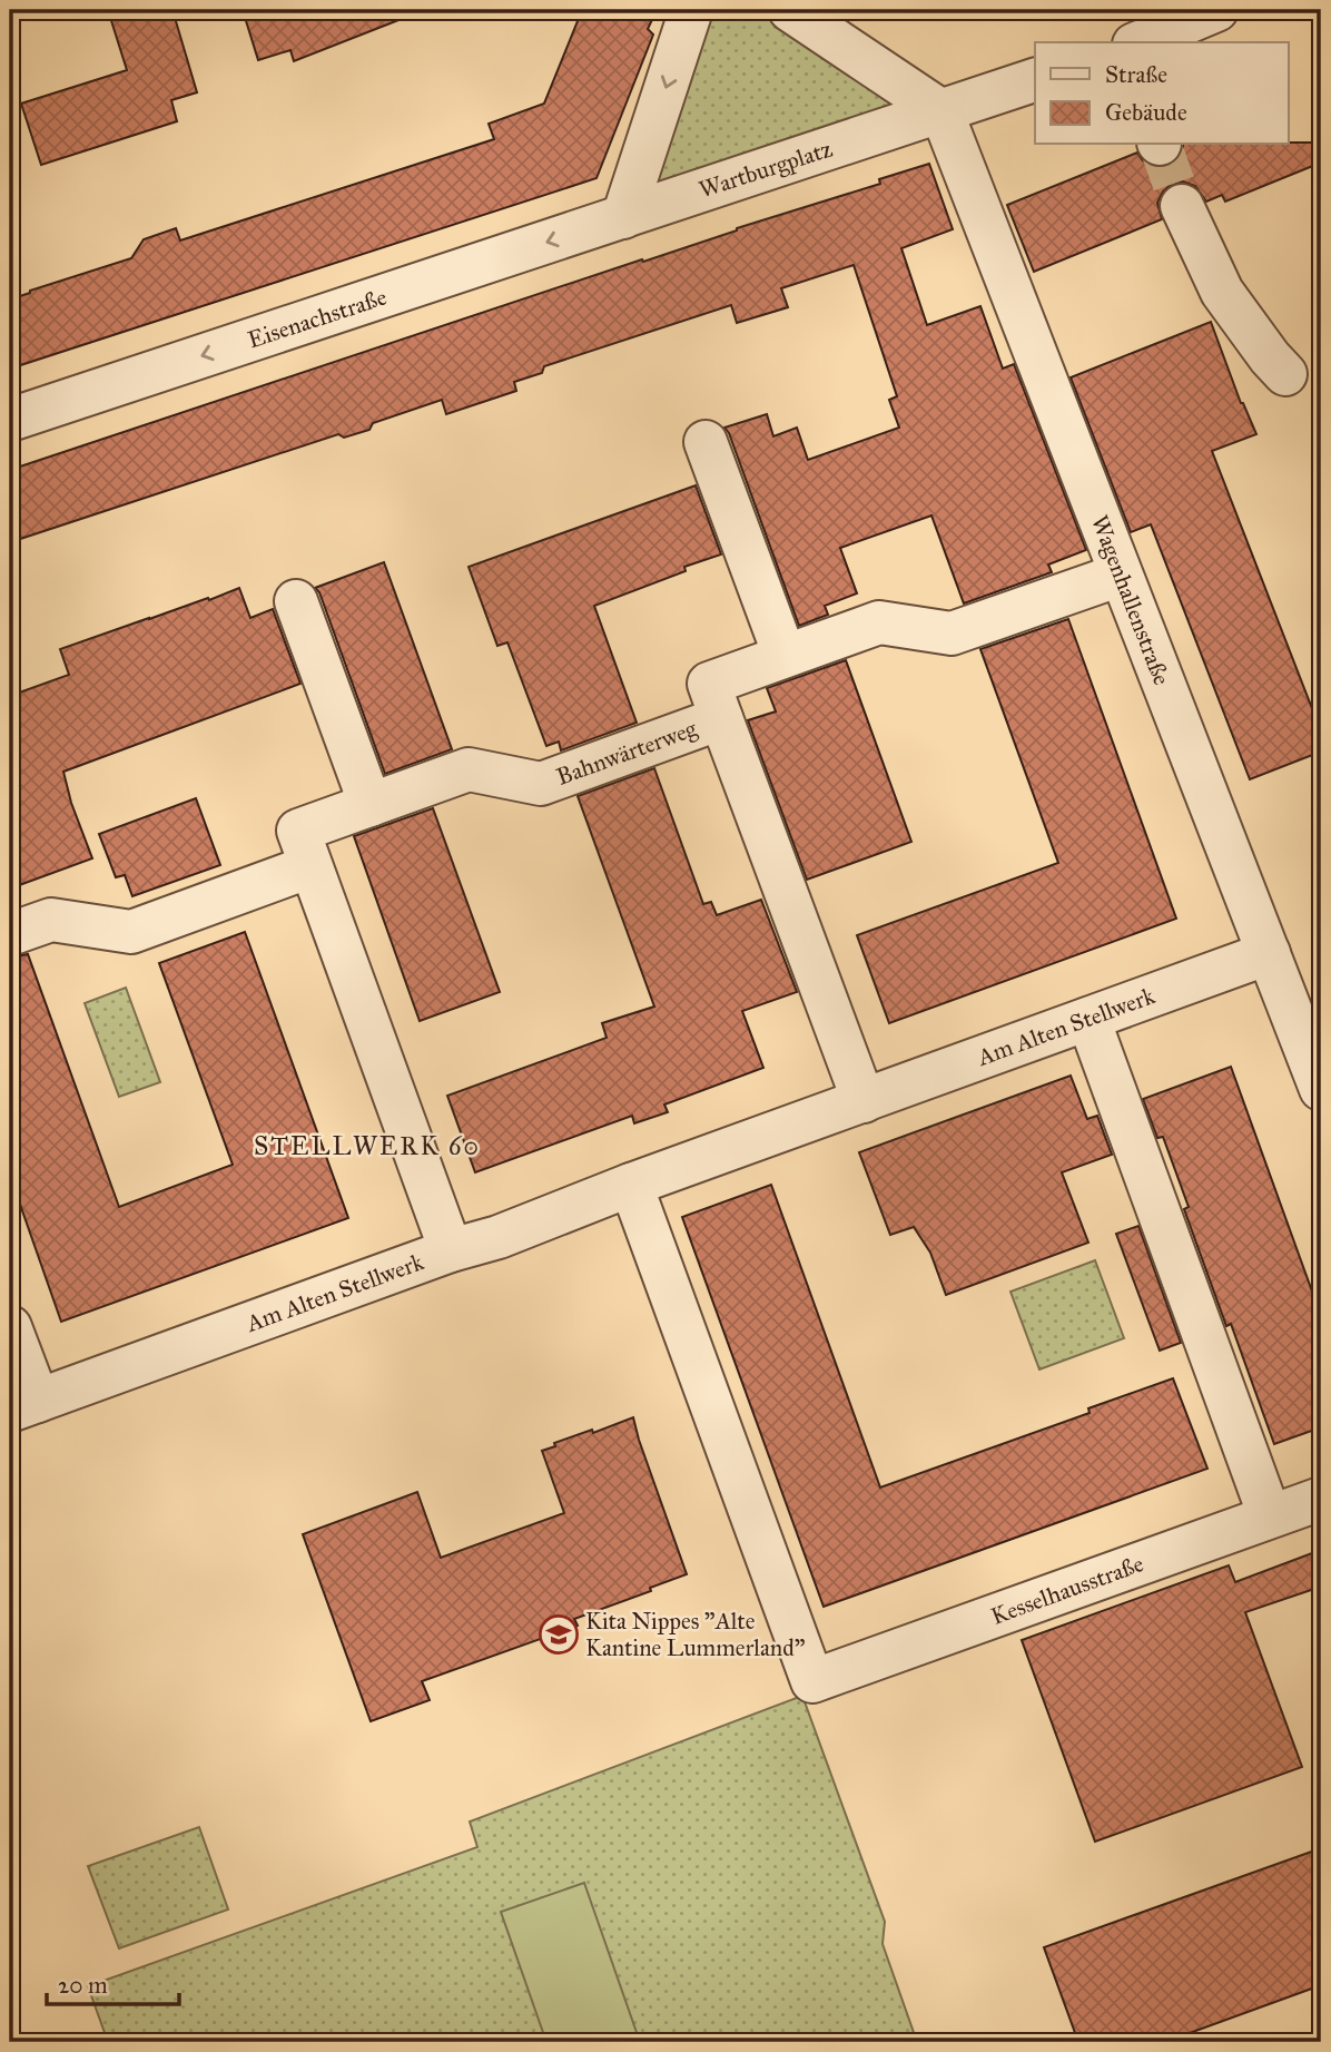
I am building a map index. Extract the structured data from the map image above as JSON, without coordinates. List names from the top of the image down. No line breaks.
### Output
{"streets":{"street":["Wartburgplatz","Eisenachstraße","Wagenhallenstraße","Bahnwärterweg","Am Alten Stellwerk","Kesselhausstraße"]},"crossings":[["Wartburgplatz","Eisenachstraße"],["Wartburgplatz","Wagenhallenstraße"],["Wagenhallenstraße","Bahnwärterweg"],["Wagenhallenstraße","Am Alten Stellwerk"],["Bahnwärterweg","Am Alten Stellwerk"],["Am Alten Stellwerk","Kesselhausstraße"]],"one_way":["Eisenachstraße"],"districts":["STELLWERK 60"],"places":{"school or university":["Kita Nippes \"Alte Kantine Lummerland\""]},"legend":["Straße","Gebäude"],"scale_bar":"20 m"}
